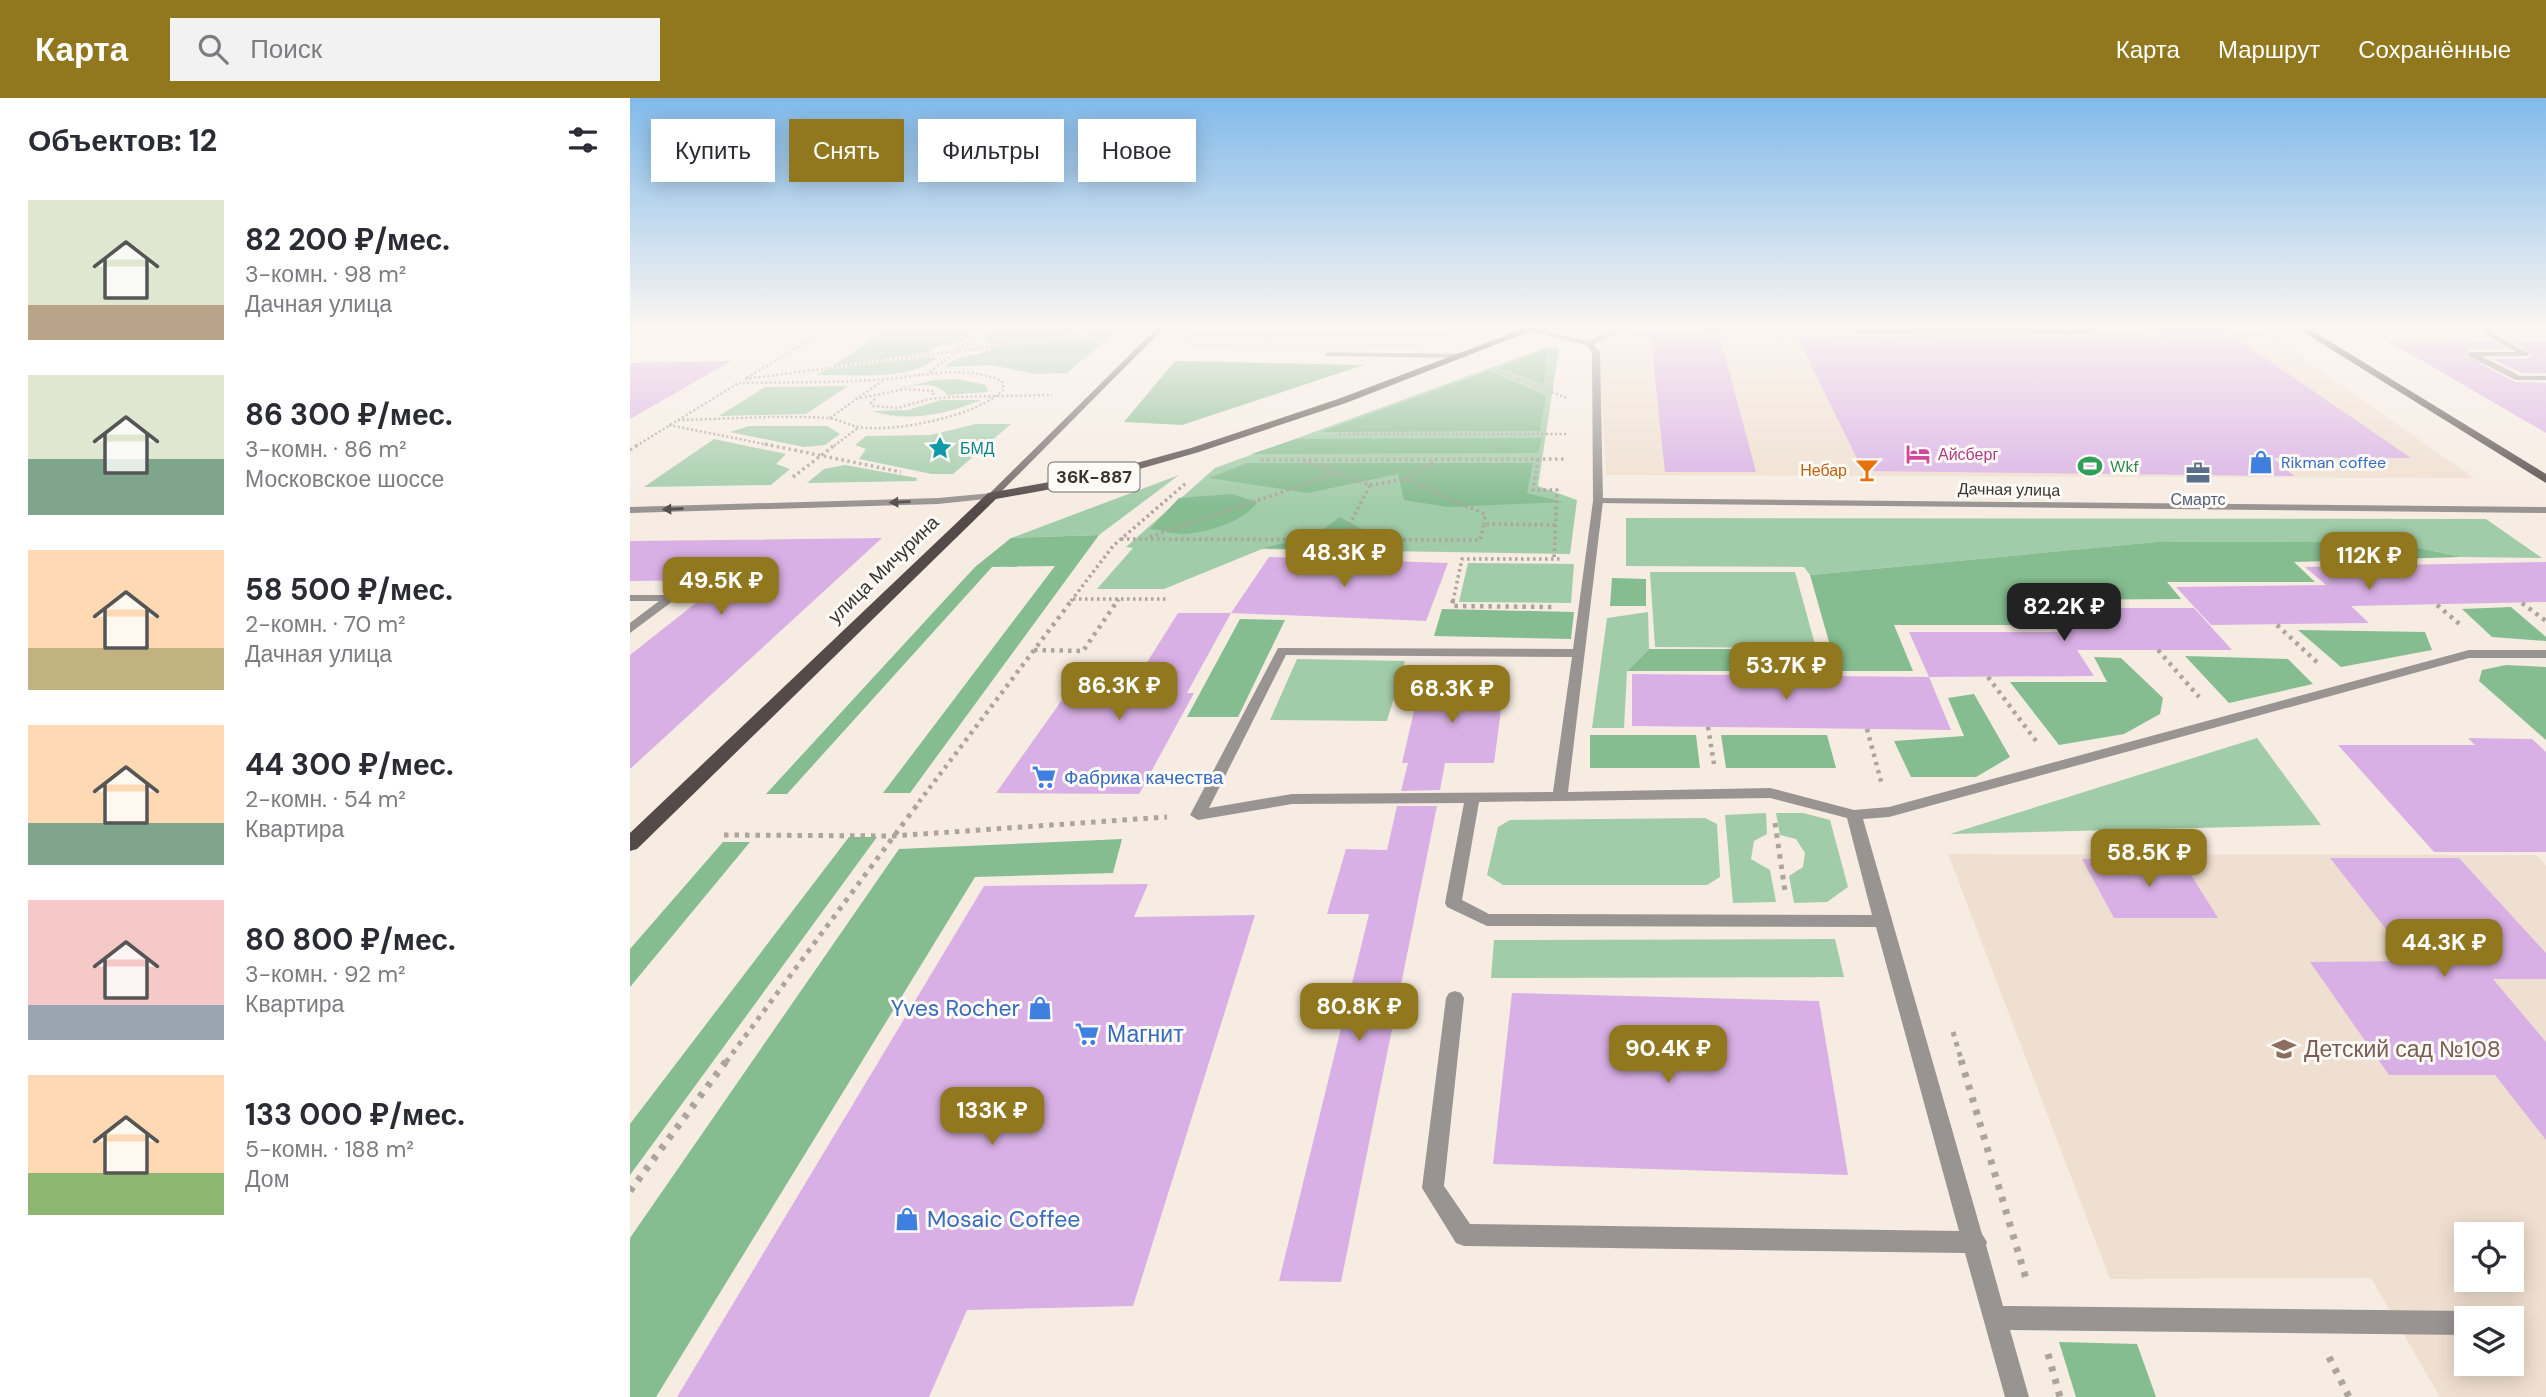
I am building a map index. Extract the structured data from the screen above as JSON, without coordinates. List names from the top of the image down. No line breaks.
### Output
{"streets":{"main road":["36К-887","улица Мичурина"],"street":["Дачная улица"]},"crossings":[["36К-887","улица Мичурина"]],"places":{"place":["БМД"],"hotel":["Айсберг"],"shop":["Rikman coffee","Yves Rocher","Mosaic Coffee"],"sports":["Wkf"],"bar":["Небар"],"office":["Смартс"],"supermarket":["Фабрика качества","Магнит"],"school or university":["Детский сад №108"]},"page":{"header":"Карта","search":"Поиск","nav":["Карта","Маршрут","Сохранённые"],"heading":"Объектов: 12","chip":["Купить","Снять","Фильтры","Новое"],"list":[{"name":"82 200 ₽/мес.","note":"3-комн. · 98 m² · Дачная улица"},{"name":"86 300 ₽/мес.","note":"3-комн. · 86 m² · Московское шоссе"},{"name":"58 500 ₽/мес.","note":"2-комн. · 70 m² · Дачная улица"},{"name":"44 300 ₽/мес.","note":"2-комн. · 54 m² · Квартира"},{"name":"80 800 ₽/мес.","note":"3-комн. · 92 m² · Квартира"},{"name":"133 000 ₽/мес.","note":"5-комн. · 188 m² · Дом"}],"price":["48.3K ₽","112K ₽","49.5K ₽","82.2K ₽","53.7K ₽","86.3K ₽","68.3K ₽","58.5K ₽","44.3K ₽","80.8K ₽","90.4K ₽","133K ₽"]}}
